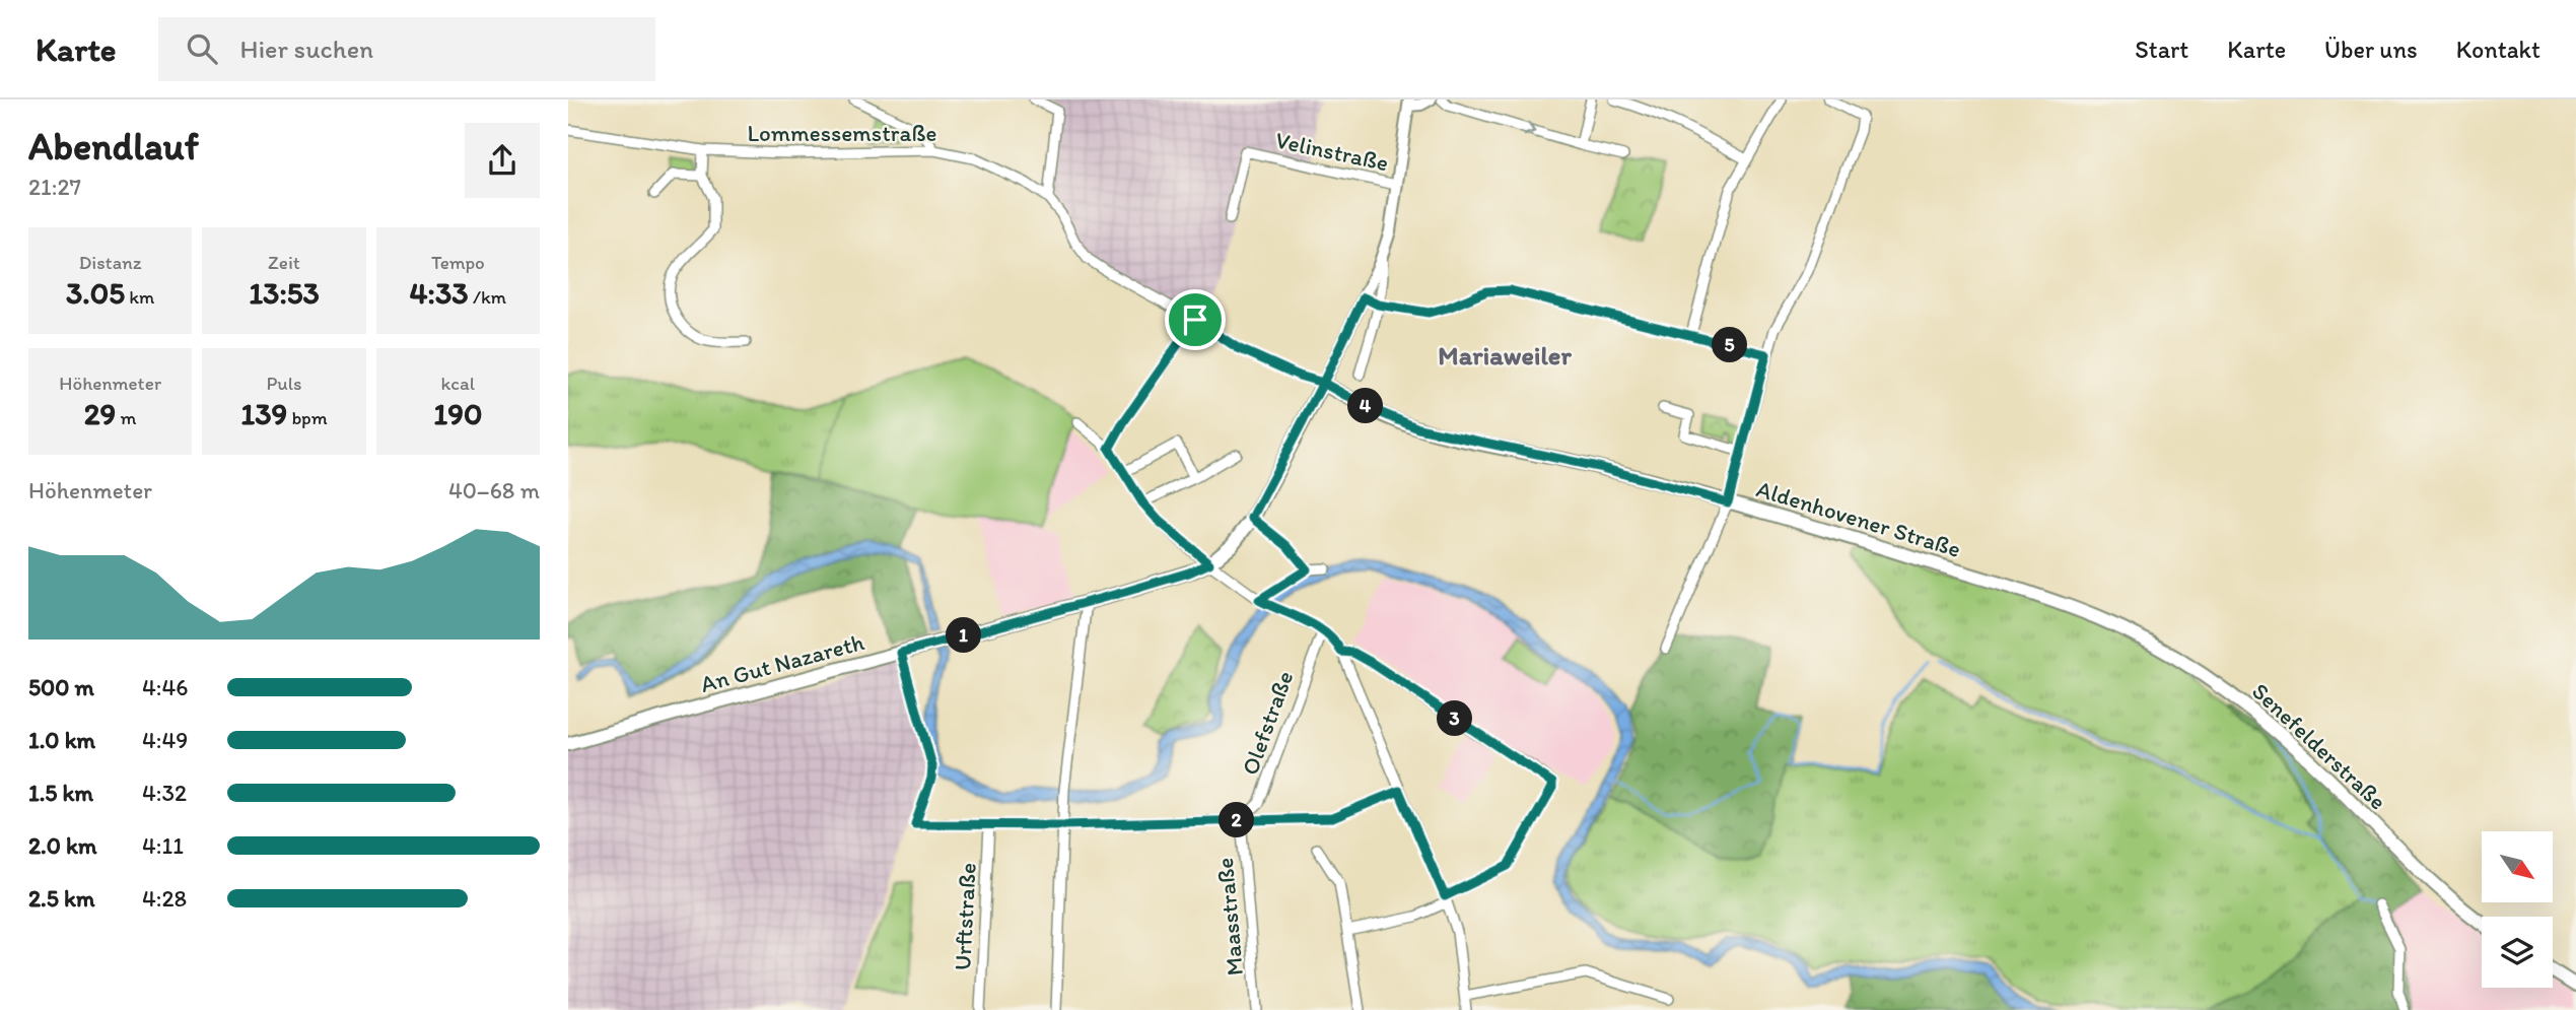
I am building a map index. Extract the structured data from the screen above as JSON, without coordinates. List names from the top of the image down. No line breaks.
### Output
{"streets":{"main road":["Aldenhovener Straße","An Gut Nazareth","Senefelderstraße"],"street":["Lommessemstraße","Velinstraße","Olefstraße","Urftstraße","Maasstraße"]},"crossings":[["Lommessemstraße","Aldenhovener Straße"],["Lommessemstraße","An Gut Nazareth"],["Aldenhovener Straße","An Gut Nazareth"],["Aldenhovener Straße","Senefelderstraße"],["Olefstraße","Maasstraße"]],"districts":["Mariaweiler"],"north":"bottom right","page":{"header":"Karte","search":"Hier suchen","nav":["Start","Karte","Über uns","Kontakt"],"heading":["Abendlauf","21:27"],"stats":[["Distanz","3.05 km"],["Zeit","13:53"],["Tempo","4:33 /km"],["Höhenmeter","29 m"],["Puls","139 bpm"],["kcal","190"]],"pins":["5","4","1","3","2"],"chart":["Höhenmeter","40–68 m"],"list":[{"name":"500 m","note":"4:46"},{"name":"1.0 km","note":"4:49"},{"name":"1.5 km","note":"4:32"},{"name":"2.0 km","note":"4:11"},{"name":"2.5 km","note":"4:28"}]}}
